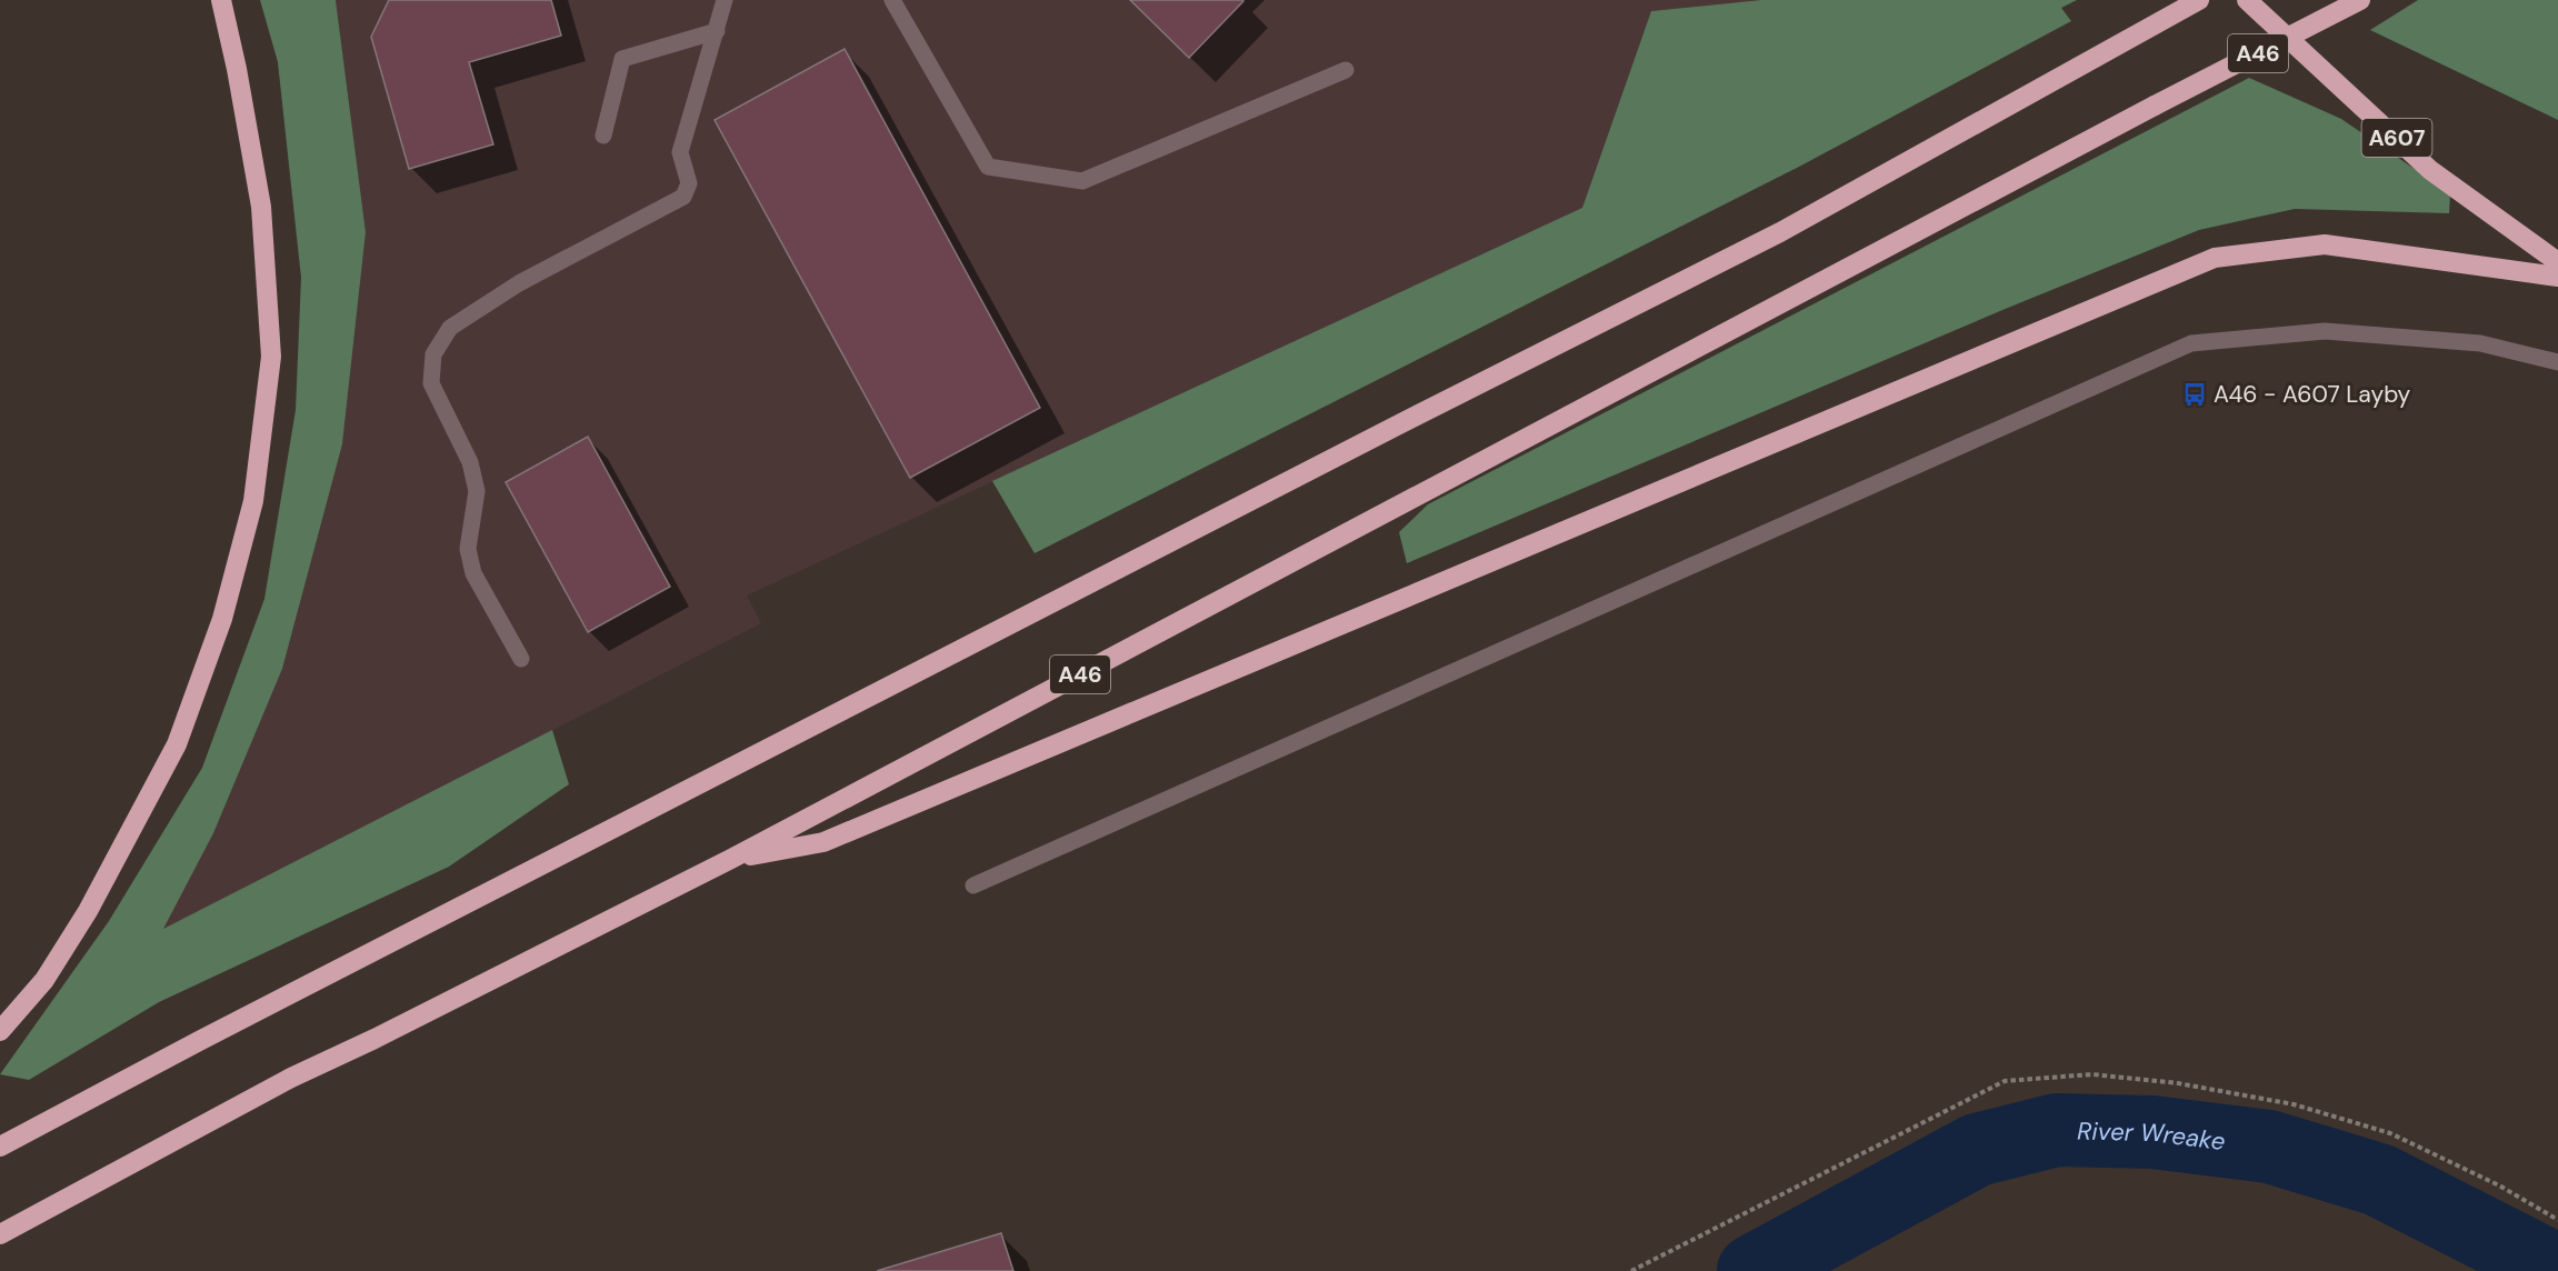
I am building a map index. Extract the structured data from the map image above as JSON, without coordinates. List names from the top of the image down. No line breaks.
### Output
{"streets":{"highway":["A46","A607"]},"water":["River Wreake"],"places":{"bus stop":["A46 - A607 Layby"]}}
